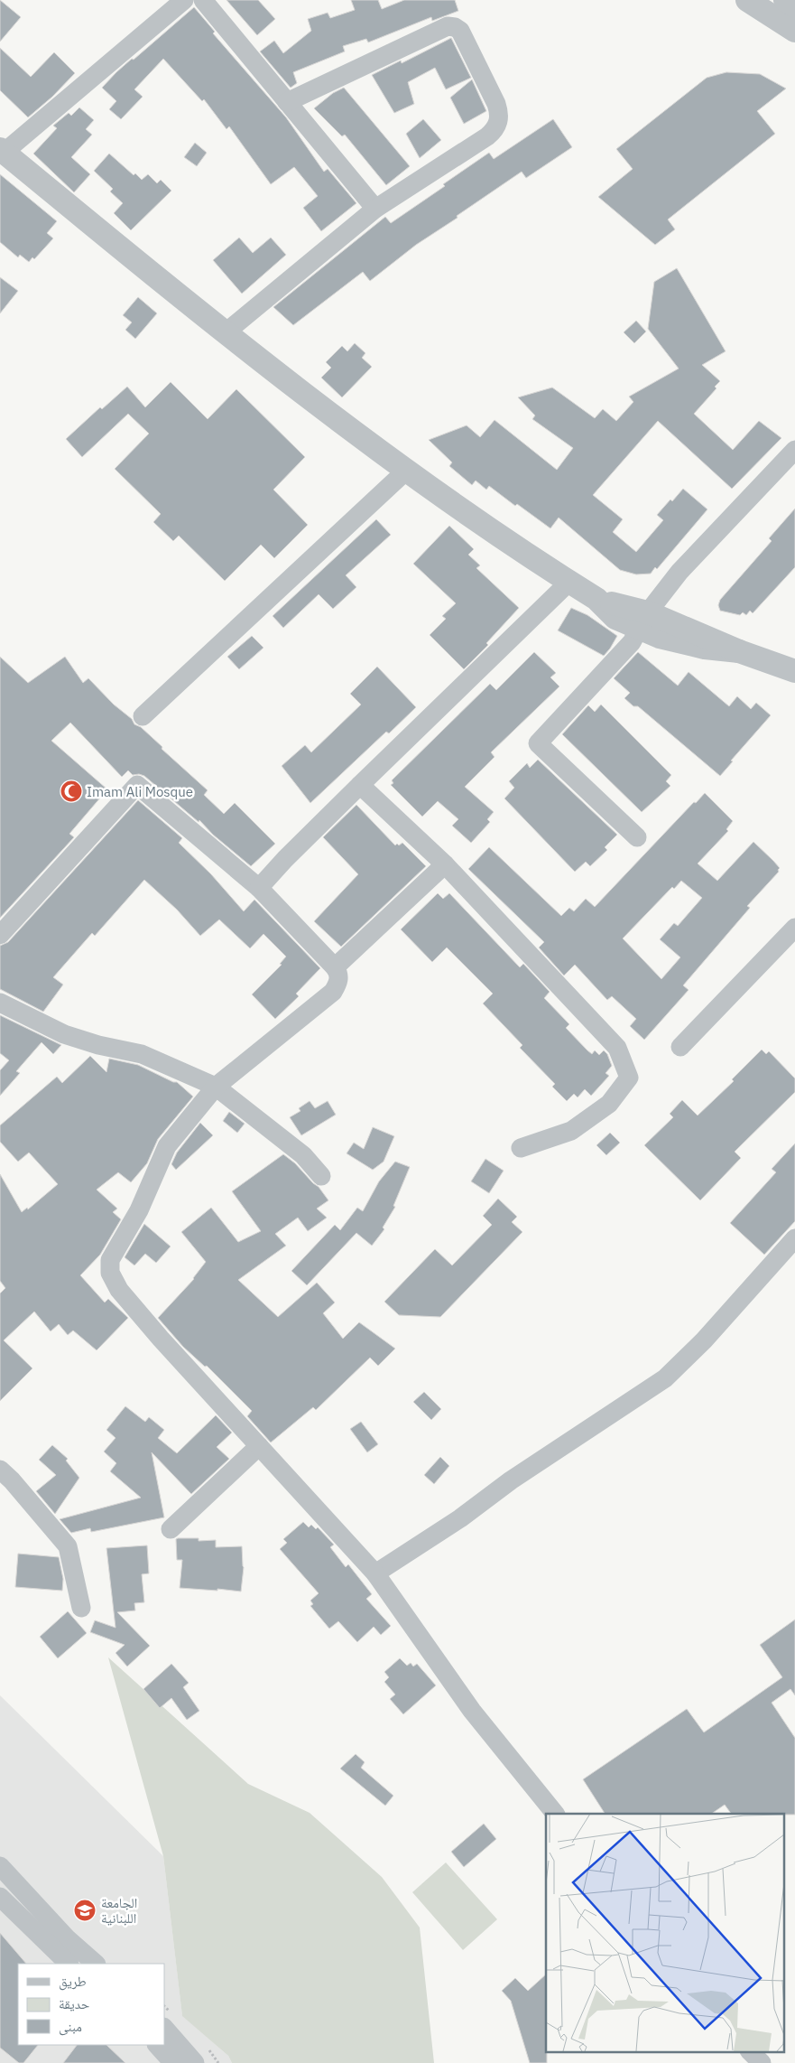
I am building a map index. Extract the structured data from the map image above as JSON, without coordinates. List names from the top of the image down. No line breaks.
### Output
{"places":{"mosque":["Imam Ali Mosque"],"school or university":["الجامعة اللبنانية"]},"legend":["طريق","حديقة","مبنى"]}
